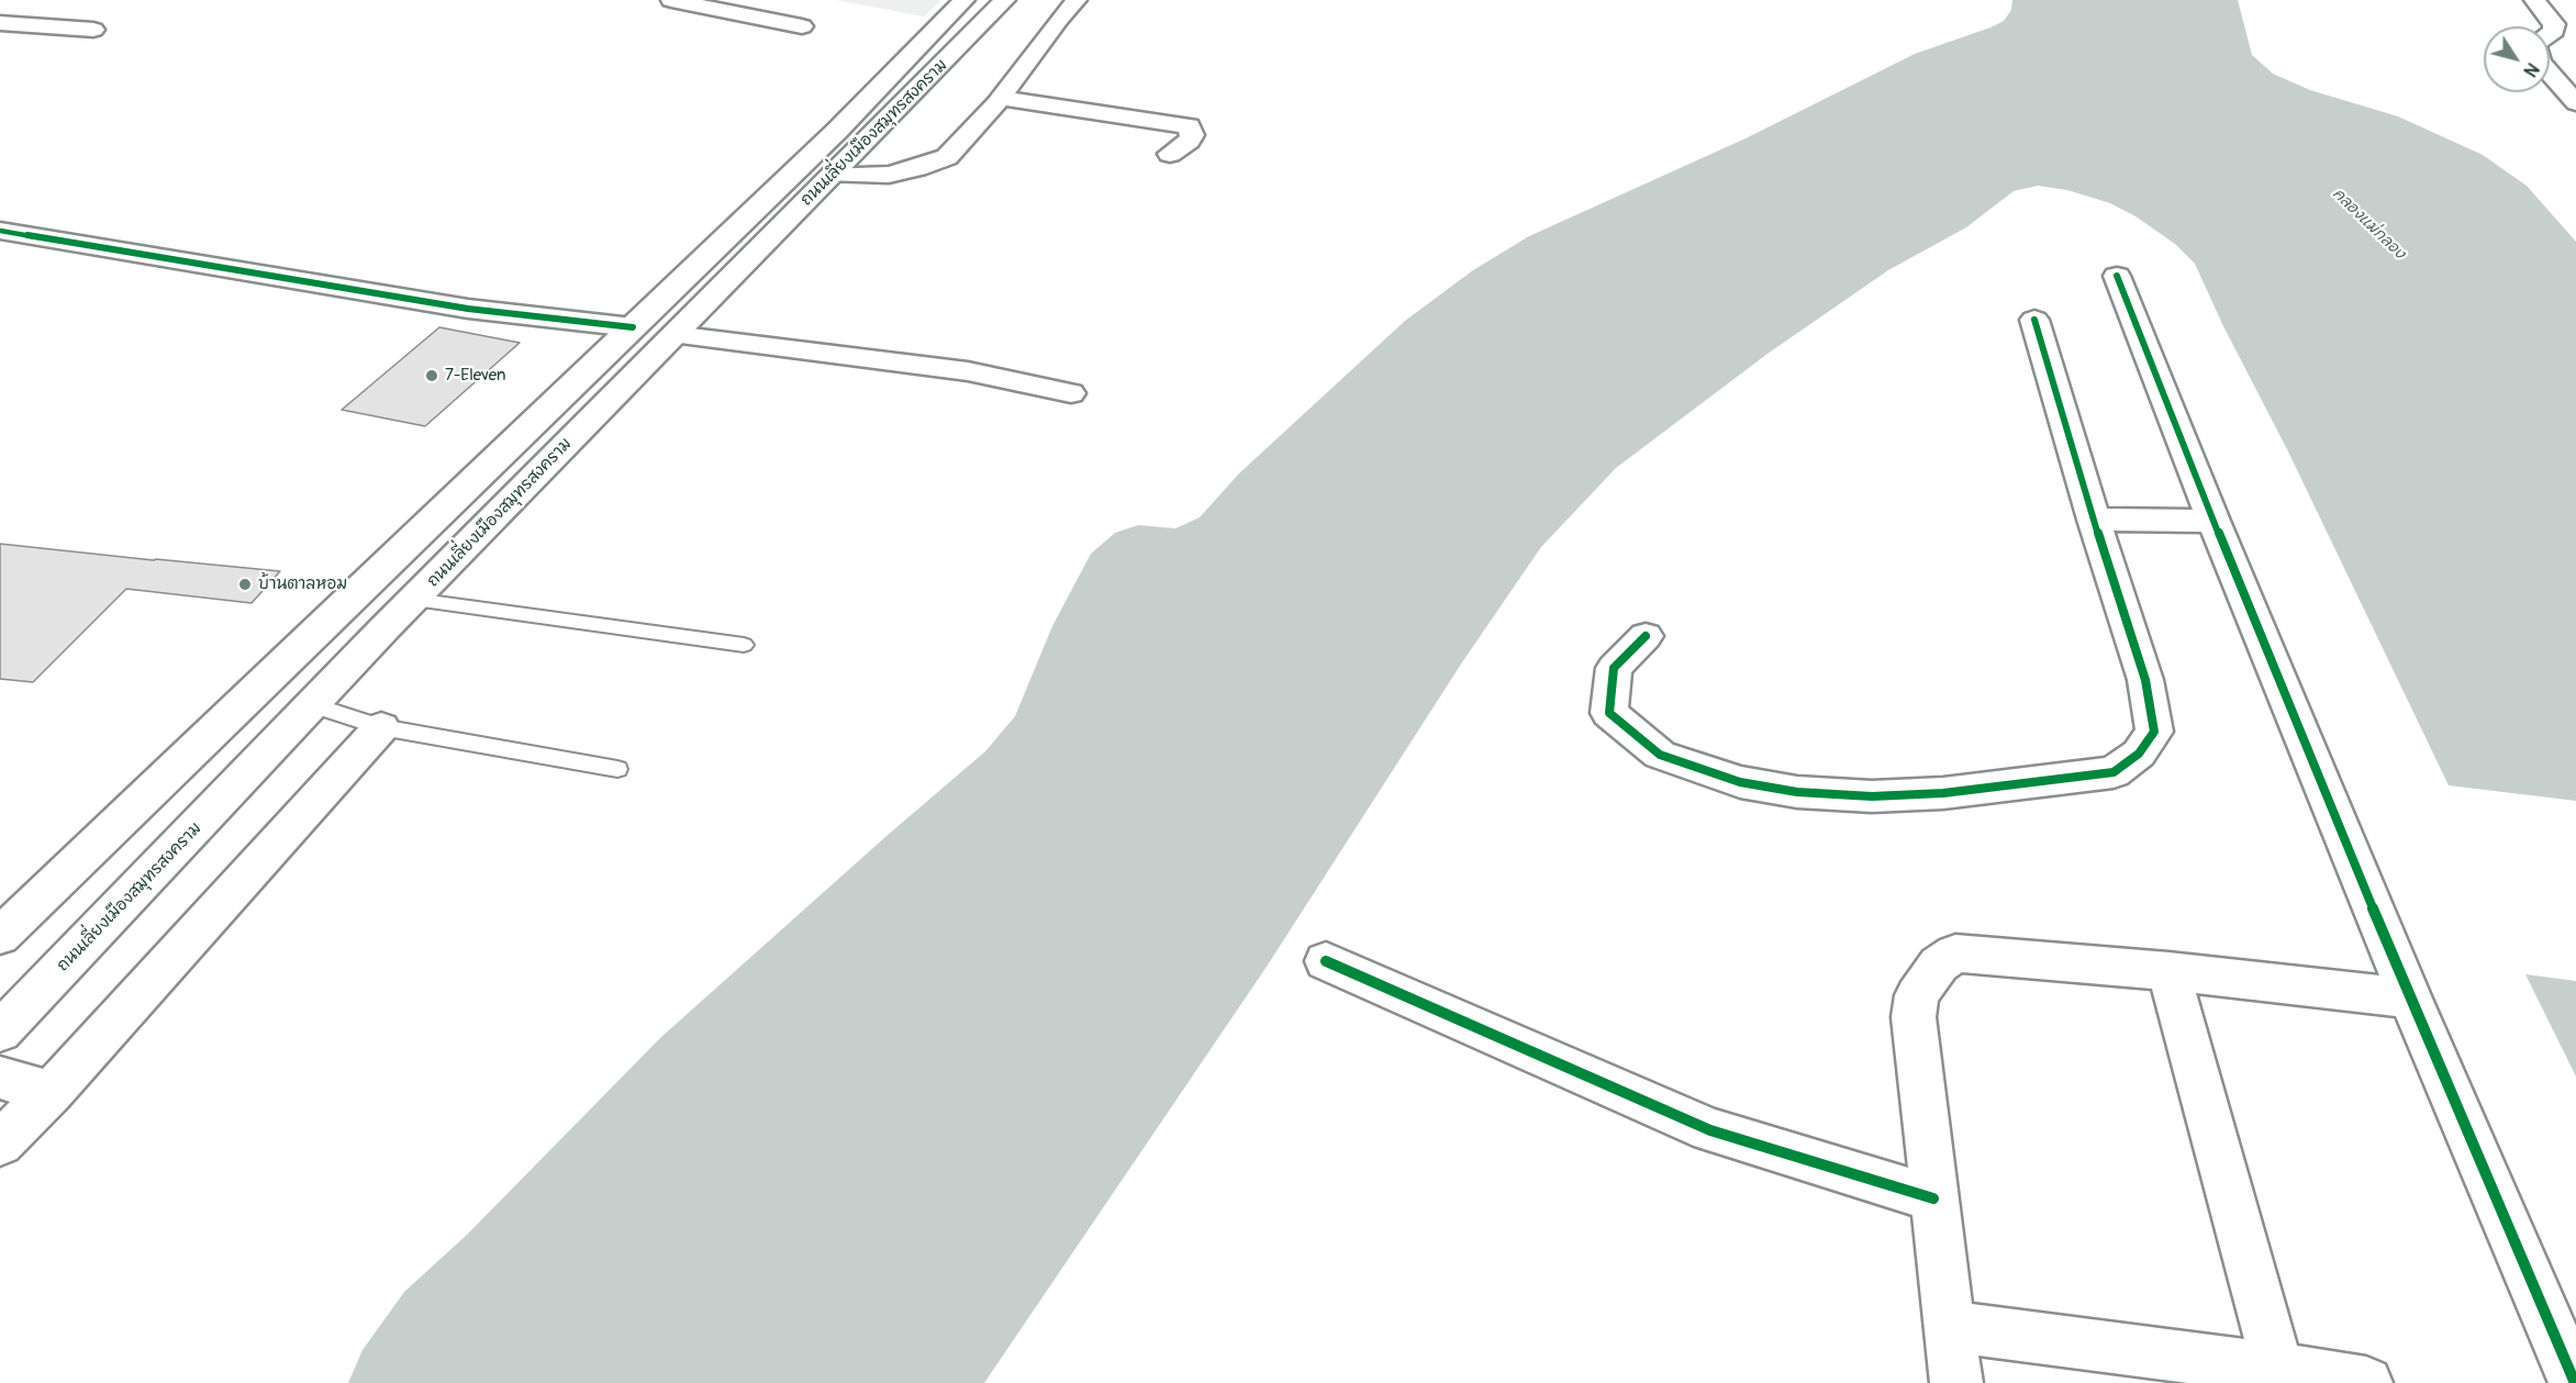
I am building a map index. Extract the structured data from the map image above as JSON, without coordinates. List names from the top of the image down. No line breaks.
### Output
{"streets":{"street":["ถนนเลี่ยงเมืองสมุทรสงคราม"]},"water":["คลองแม่กลอง"],"places":["7-Eleven","บ้านตาลหอม"],"north":"bottom right"}
